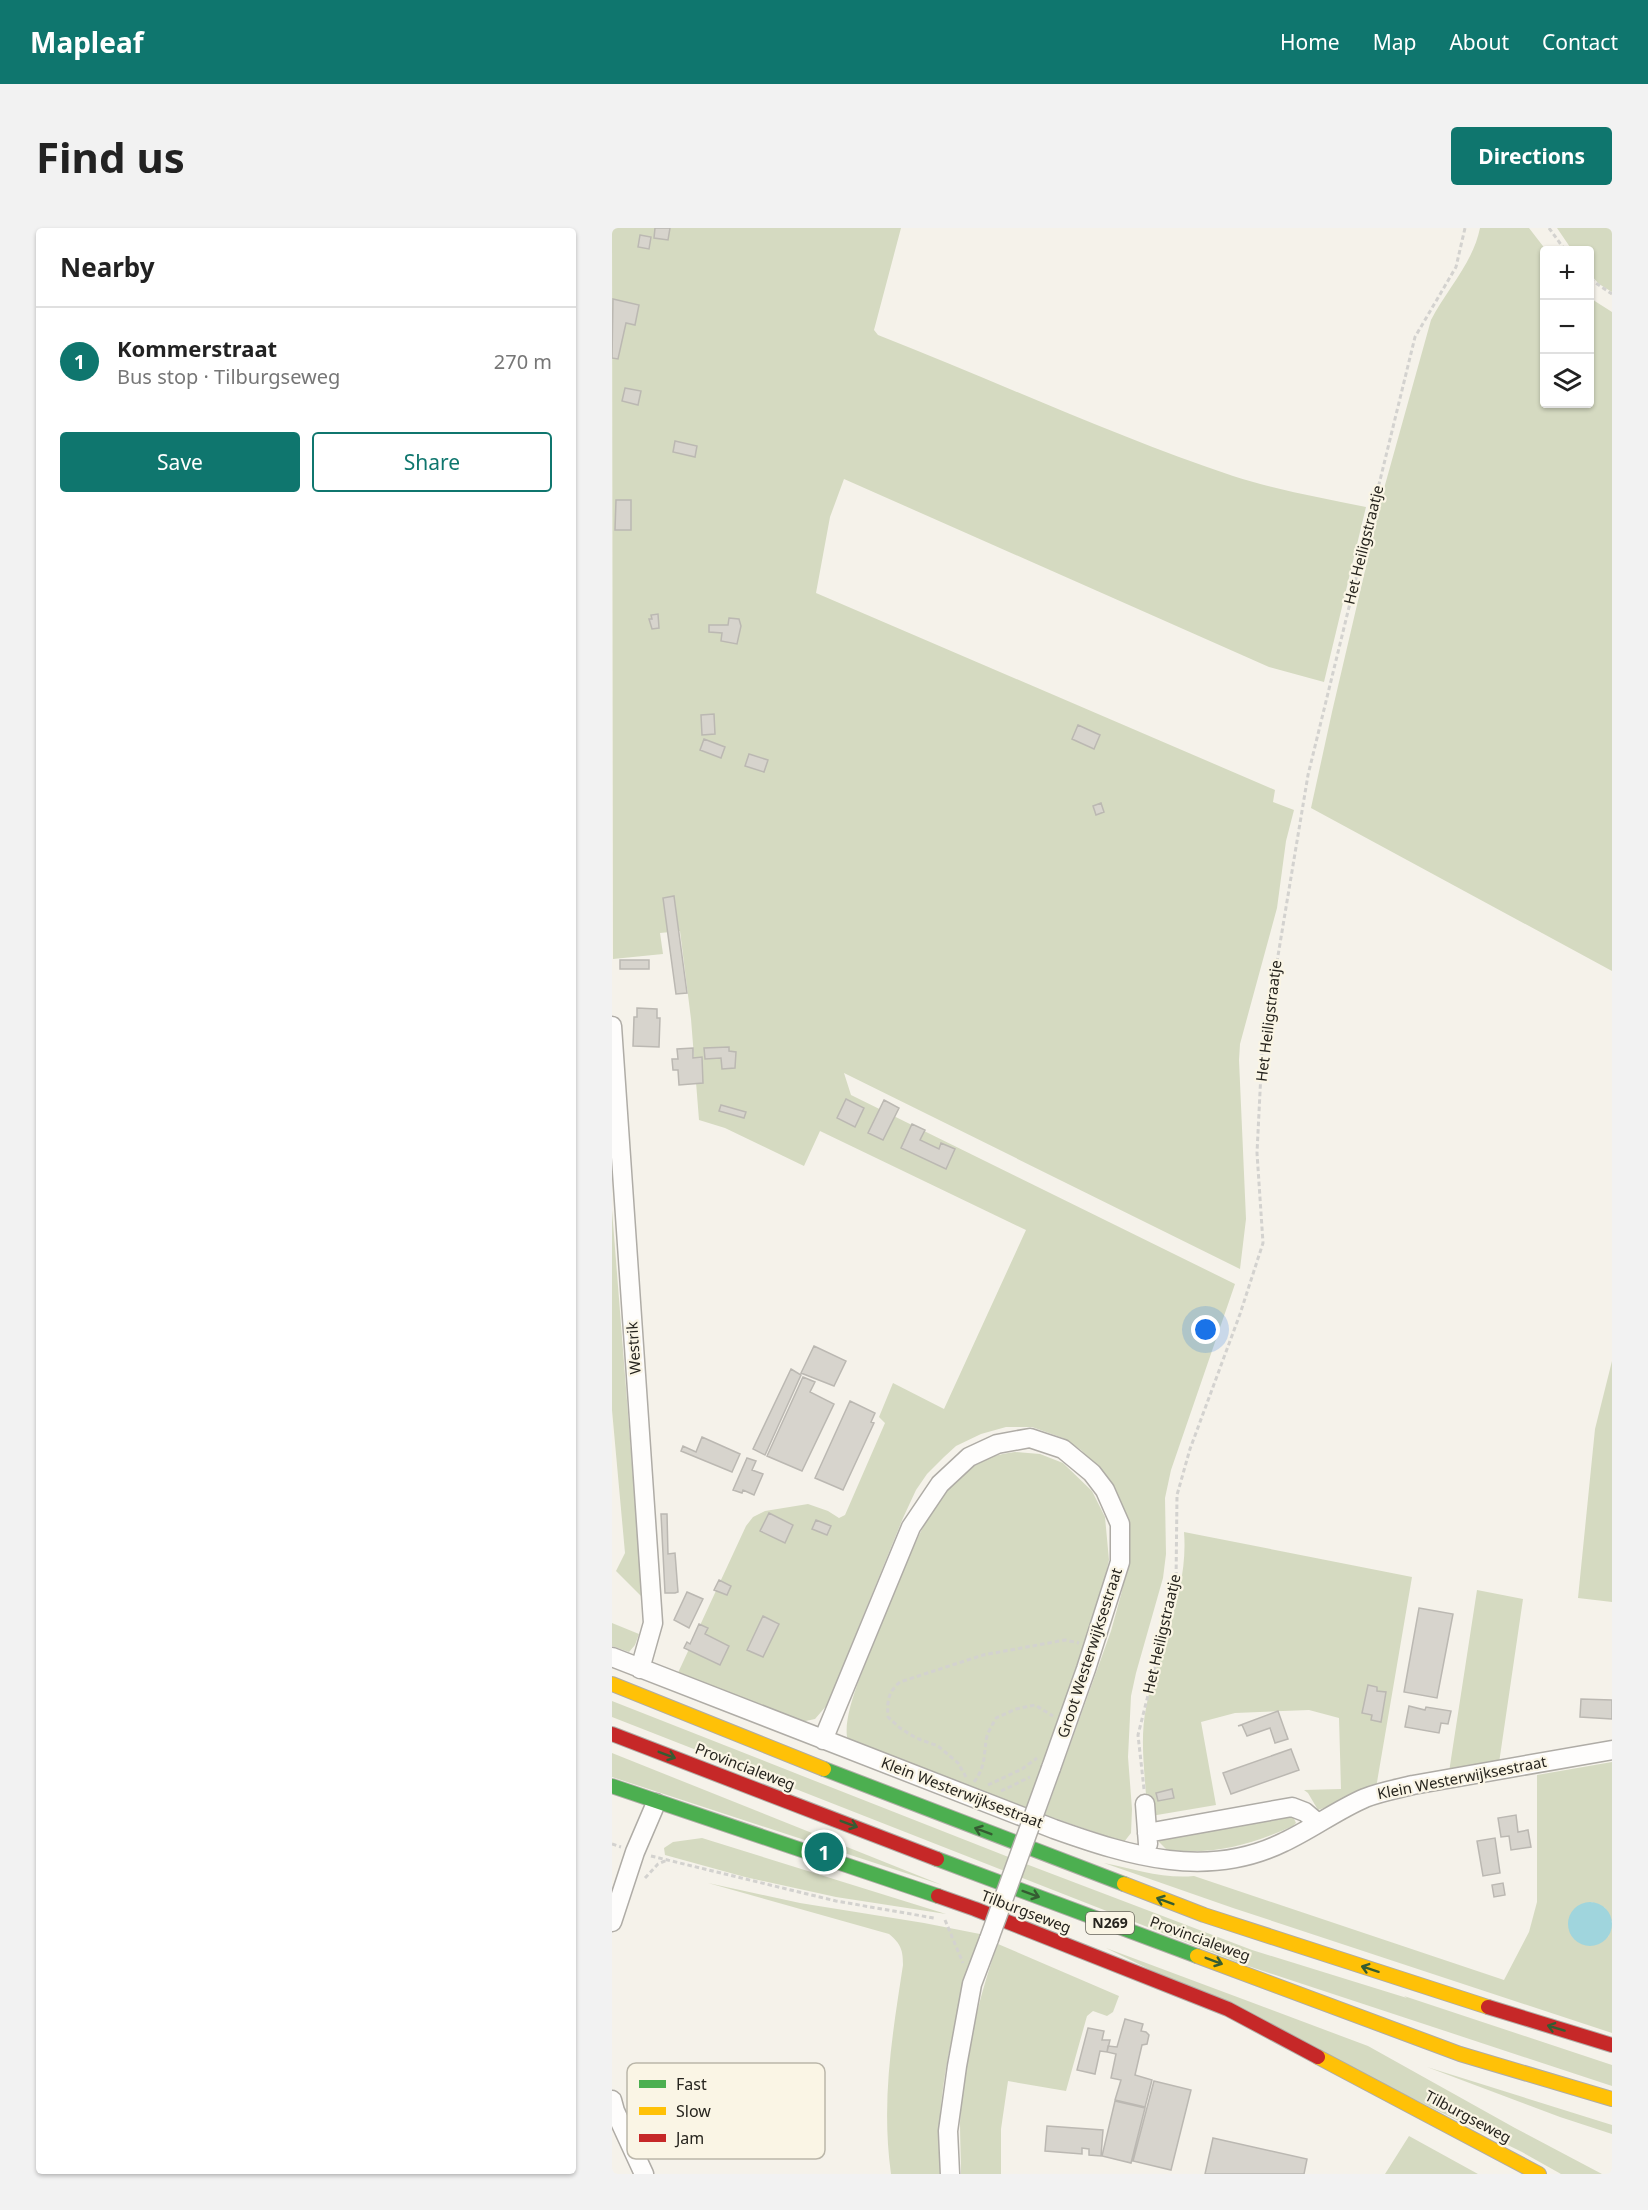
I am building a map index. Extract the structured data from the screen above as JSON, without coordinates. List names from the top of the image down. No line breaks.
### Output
{"streets":{"main road":["Provincialeweg","Tilburgseweg","N269"],"street":["Westrik","Groot Westerwijksestraat","Klein Westerwijksestraat"],"path":["Het Heiligstraatje"]},"crossings":[["Westrik","Klein Westerwijksestraat"],["Groot Westerwijksestraat","Klein Westerwijksestraat"]],"legend":["Fast","Slow","Jam"],"page":{"header":"Mapleaf","nav":["Home","Map","About","Contact"],"buttons":["Directions",["Save","Share"]],"title":"Find us","heading":"Nearby","map_buttons":["+","−"],"list":[{"mark":"1","name":"Kommerstraat","note":"Bus stop · Tilburgseweg","value":"270 m"}],"pins":"1"}}
